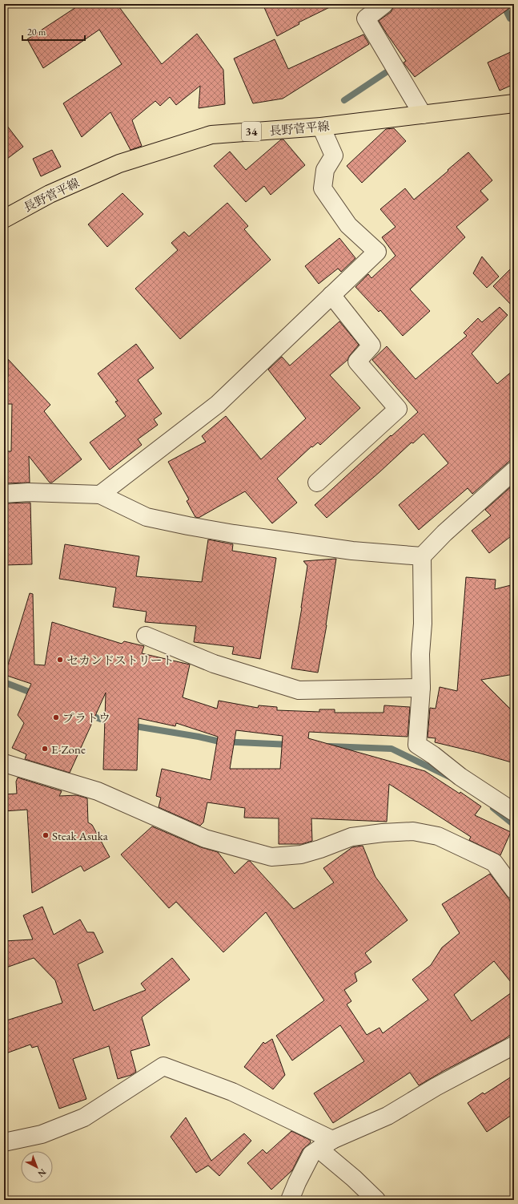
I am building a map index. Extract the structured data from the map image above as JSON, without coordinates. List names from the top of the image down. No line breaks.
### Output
{"streets":{"main road":["長野菅平線","34"]},"places":["セカンドストリート","プラトウ","E-Zone","Steak Asuka"],"scale_bar":"20 m","north":"bottom right"}
